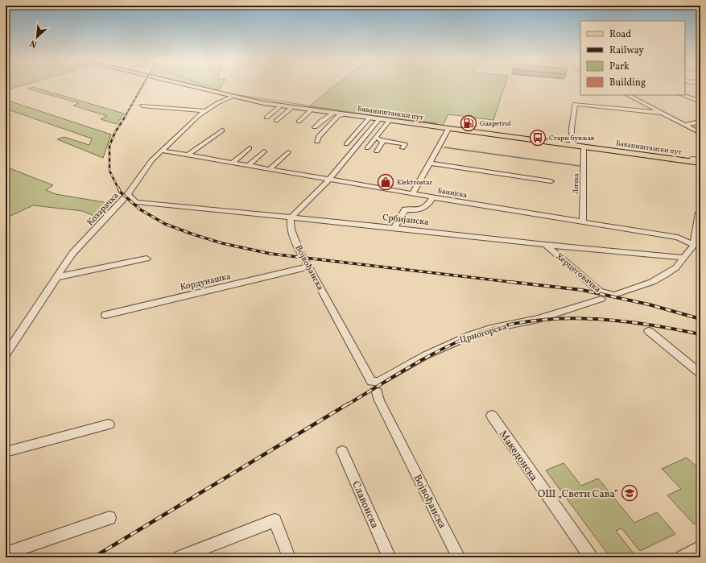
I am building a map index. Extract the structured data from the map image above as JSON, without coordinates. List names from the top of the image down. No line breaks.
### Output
{"streets":{"main road":["Баваништански пут"],"street":["Личка","Банијска","Козарачка","Србијанска","Војвођанска","Херцеговачка","Кордунашка","Црногорска","Македонска","Славонска"]},"crossings":[["Баваништански пут","Личка"],["Баваништански пут","Козарачка"],["Личка","Банијска"],["Банијска","Козарачка"],["Козарачка","Србијанска"],["Србијанска","Војвођанска"],["Србијанска","Херцеговачка"],["Војвођанска","Кордунашка"],["Војвођанска","Црногорска"]],"places":{"fuel station":["Gaspetrol"],"bus stop":["Стари бувљак"],"shop":["Elektrostar"],"school or university":["ОШ „Свети Сава”"]},"legend":["Road","Railway","Park","Building"],"north":"bottom left"}
